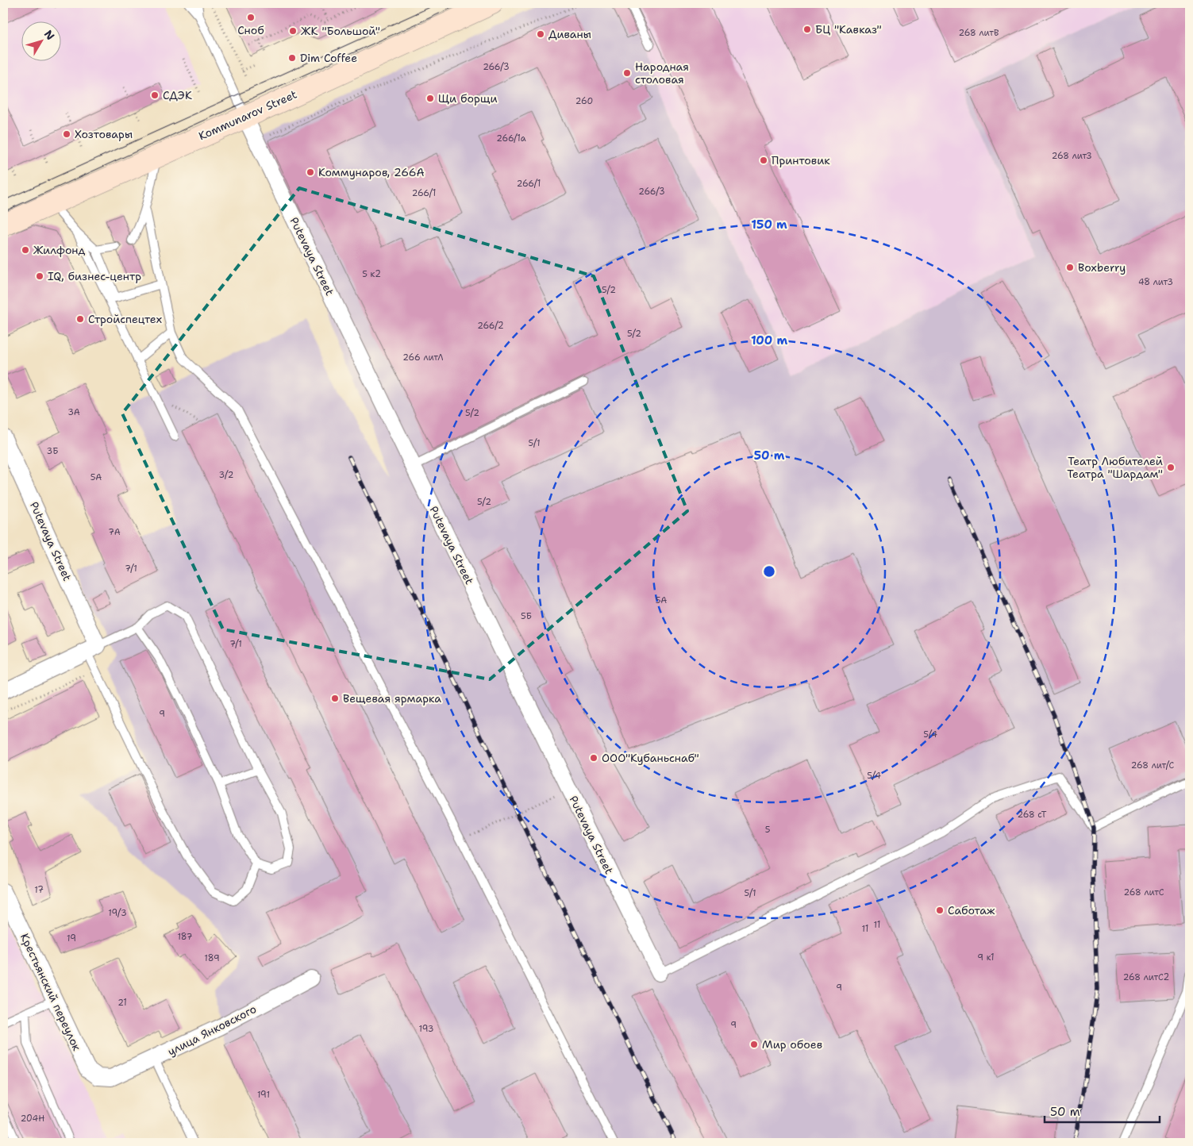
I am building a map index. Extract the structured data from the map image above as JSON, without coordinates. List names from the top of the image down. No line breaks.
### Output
{"streets":{"main road":["Kommunarov Street"],"street":["Putevaya Street","Крестьянский переулок","улица Янковского"]},"crossings":[["Kommunarov Street","Putevaya Street"],["Крестьянский переулок","улица Янковского"]],"places":["Сноб","БЦ \"Кавказ\"","ЖК \"Большой\"","Диваны","Dim Coffee","Народная столовая","СДЭК","Щи борщи","Хозтовары","Принтовик","Коммунаров, 266А","Жилфонд","Boxberry","IQ, бизнес-центр","Стройспецтех","Театр Любителей Театра \"Шардам\"","Вещевая ярмарка","ООО\"Кубаньснаб\"","Саботаж","Мир обоев"],"house_numbers":["268 литВ","266/3","260","266/1а","268 литЗ","266/1","266/3","266/1","5 к2","48 лит3","5/2","266/2","5/2","266 литЛ","3А","5/2","5/1","3Б","3/2","5А","5/2","7А","7/1","5А","5Б","7/1","9","5/4","268 лит/С","5/4","268 сТ","5","17","268 литС","5/1","19/3","11","11","187","19","9 к1","189","268 литС2","9","21","9","193","191","204Н"],"scale_bar":"50 m","north":"top right","rings":["150 m","100 m","50 m"]}
